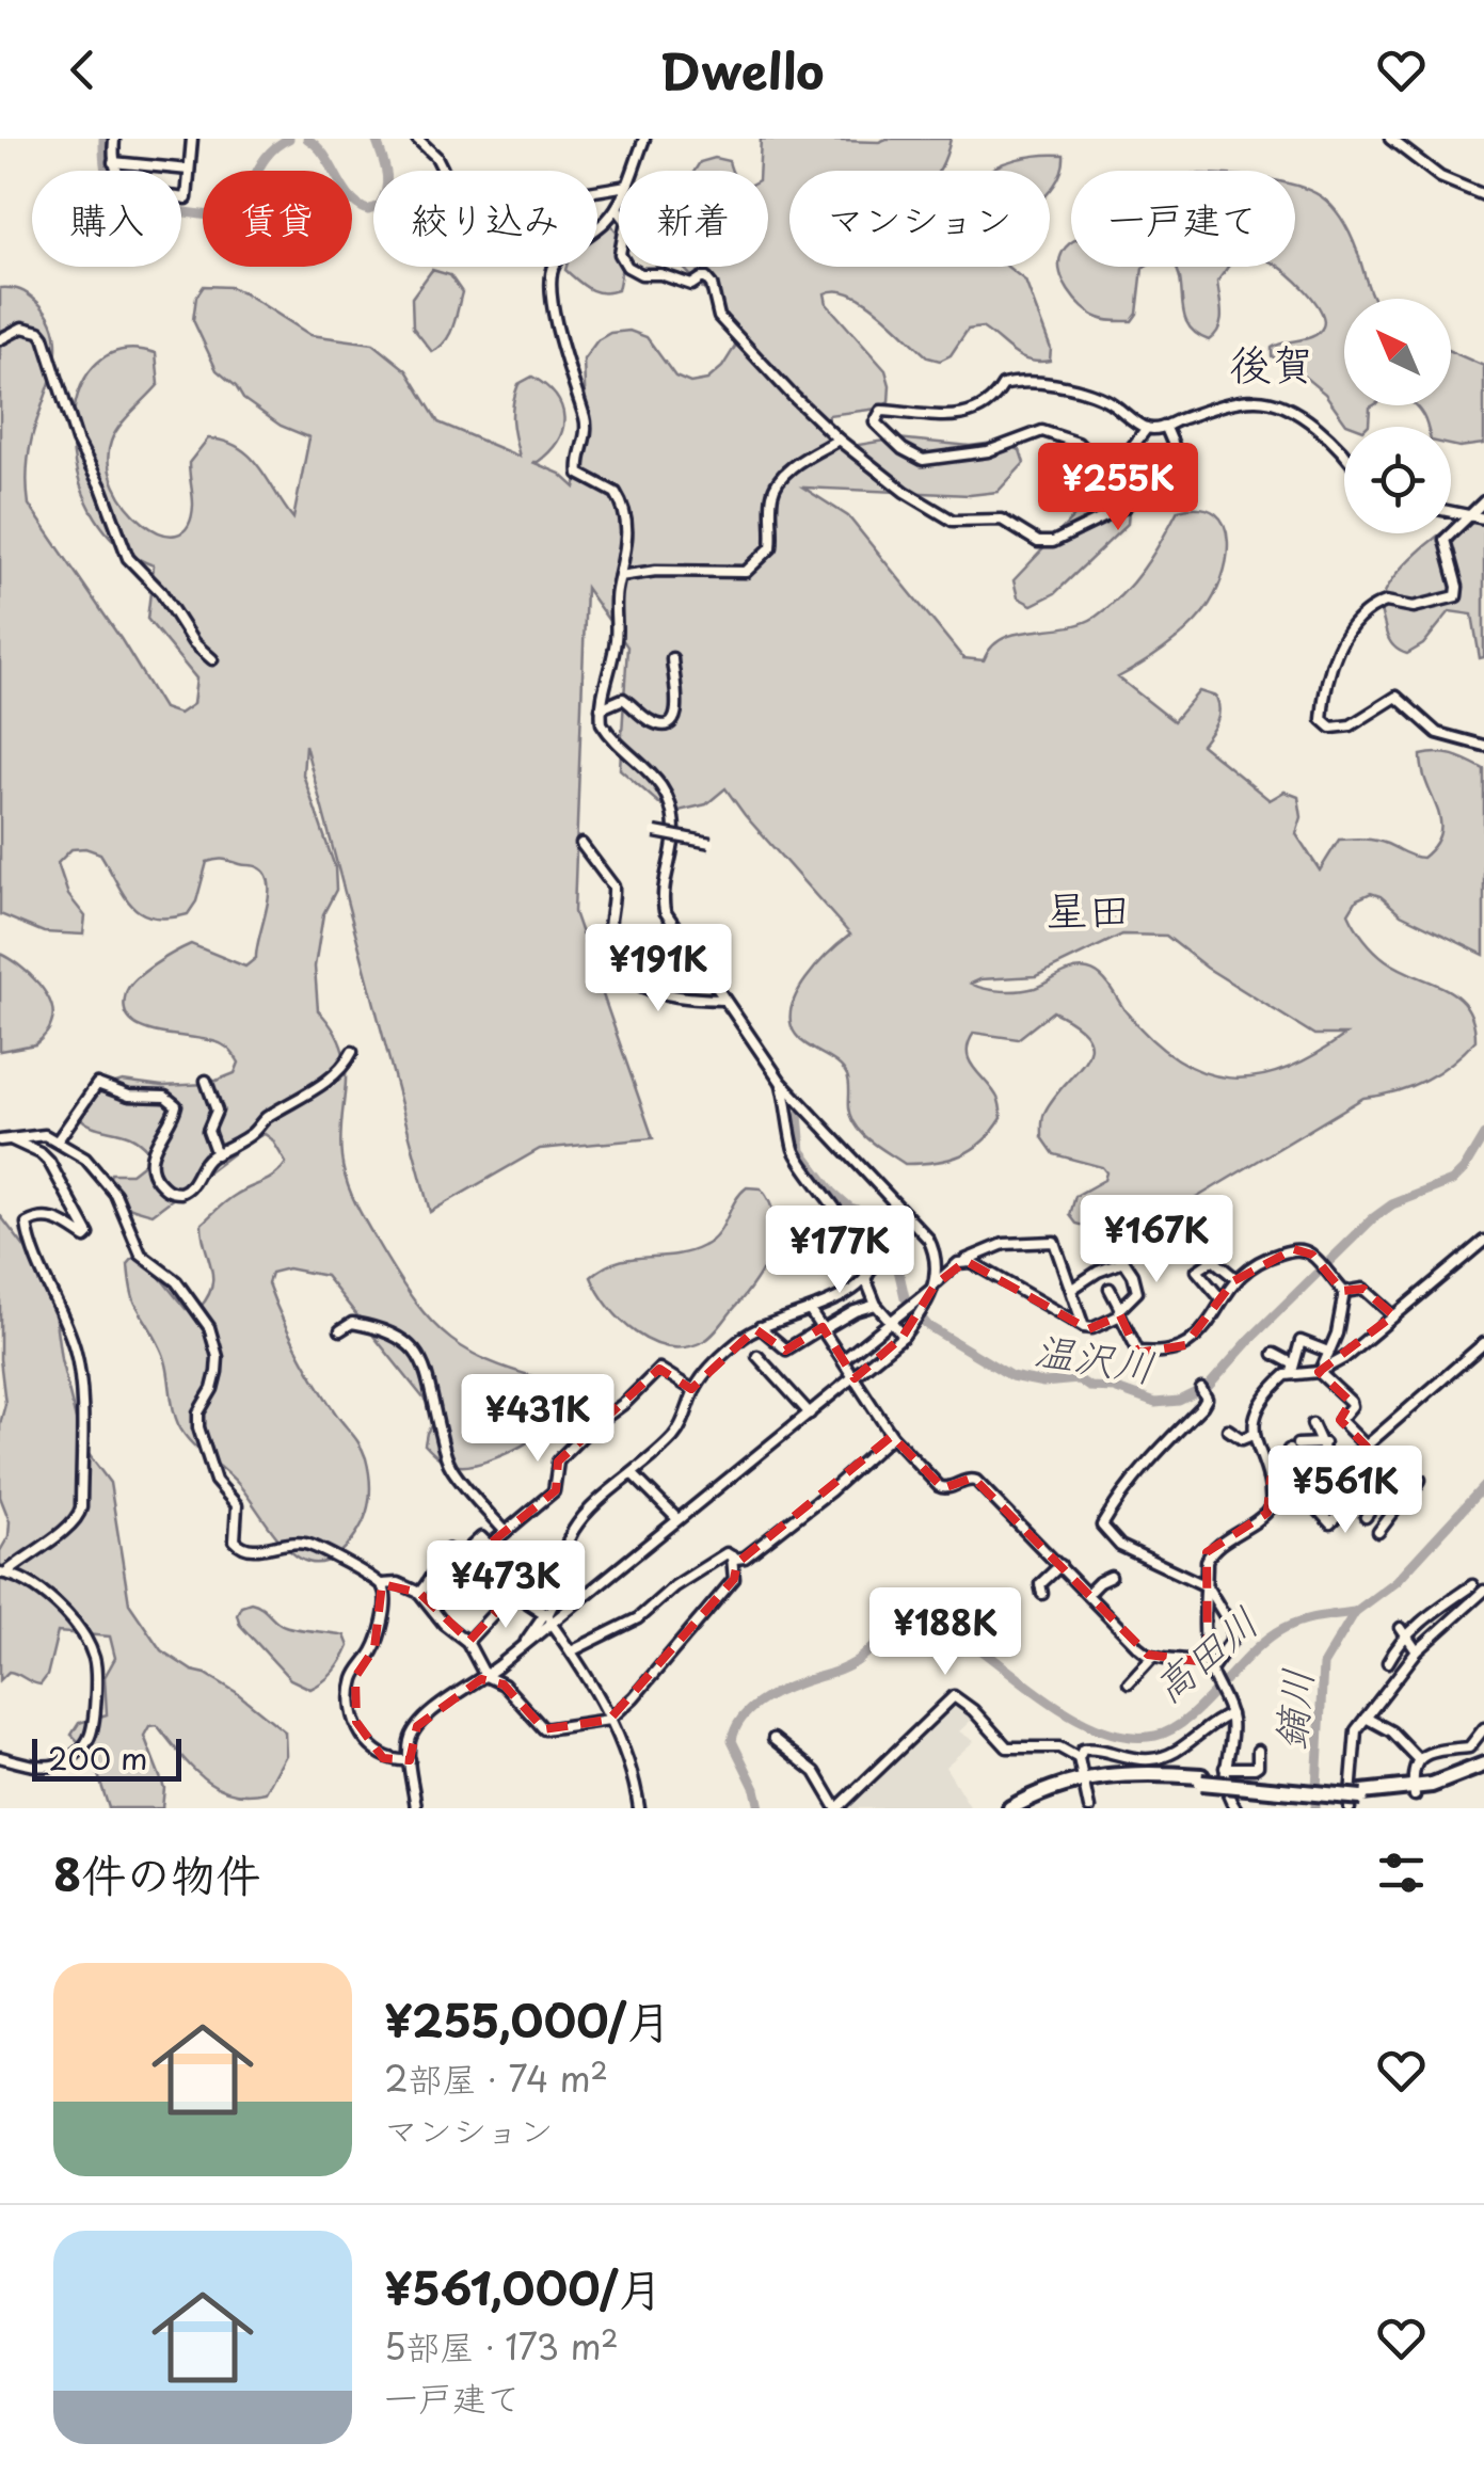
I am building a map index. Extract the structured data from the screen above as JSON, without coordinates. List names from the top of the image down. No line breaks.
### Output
{"districts":["後賀","星田"],"water":["温沢川","高田川","鏑川"],"scale_bar":"200 m","north":"top left","page":{"header":"Dwello","chip":["購入","賃貸","絞り込み","新着","マンション","一戸建て"],"price":["¥255K","¥191K","¥167K","¥177K","¥431K","¥561K","¥473K","¥188K"],"scale":"200 m","heading":"8件の物件","list":[{"name":"¥255,000/月","note":"2部屋 · 74 m² · マンション"},{"name":"¥561,000/月","note":"5部屋 · 173 m² · 一戸建て"}]}}
